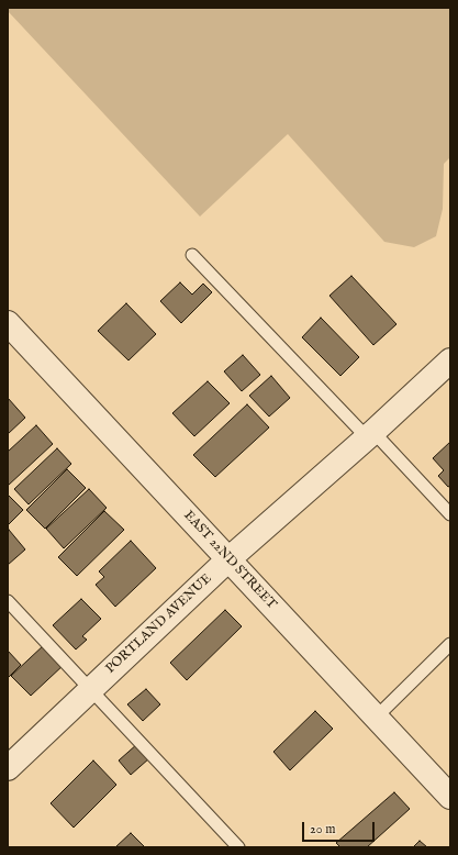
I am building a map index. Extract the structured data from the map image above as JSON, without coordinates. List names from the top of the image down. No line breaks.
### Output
{"streets":{"street":["EAST 22ND STREET","PORTLAND AVENUE"]},"crossings":[["EAST 22ND STREET","PORTLAND AVENUE"]],"scale_bar":"20 m"}
